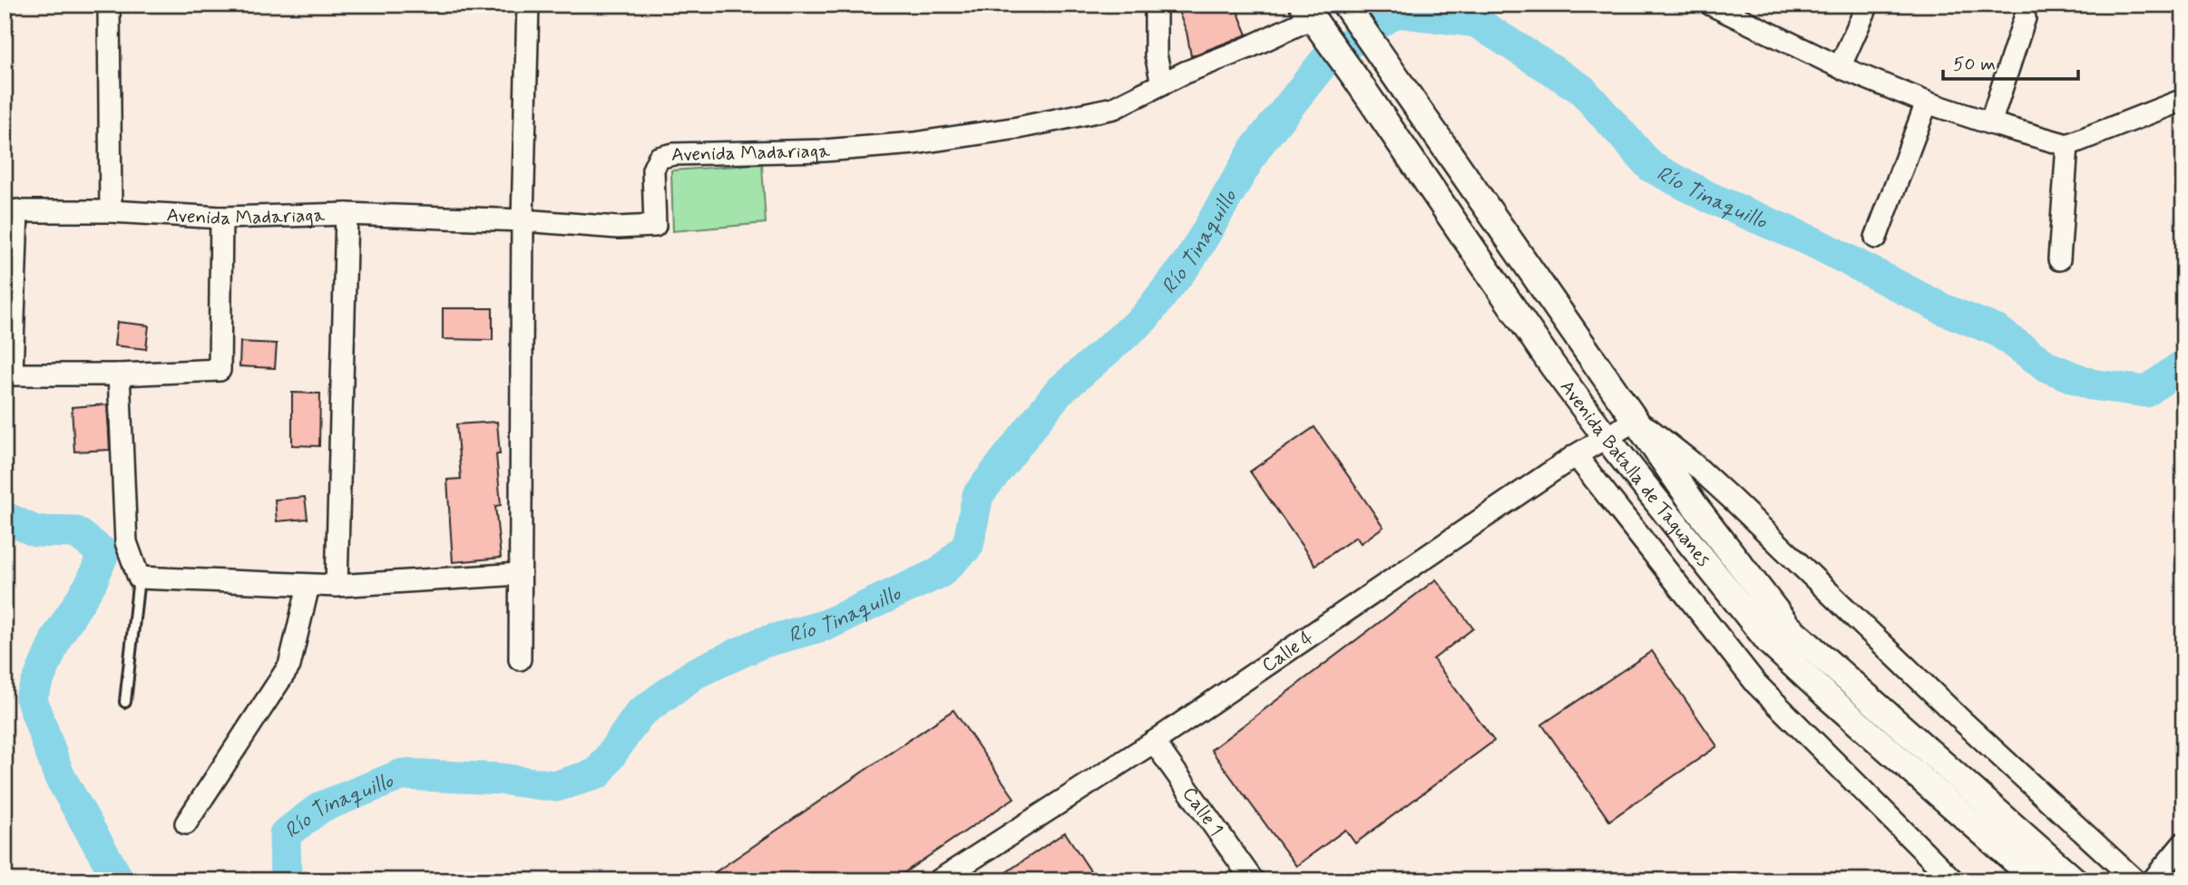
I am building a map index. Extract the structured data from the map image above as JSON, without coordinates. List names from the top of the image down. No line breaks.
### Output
{"streets":{"street":["Avenida Madariaga","Avenida Batalla de Taguanes","Calle 4","Calle 1"]},"crossings":[["Avenida Madariaga","Avenida Batalla de Taguanes"],["Avenida Batalla de Taguanes","Calle 4"],["Calle 4","Calle 1"]],"water":["Río Tinaquillo"],"scale_bar":"50 m"}
